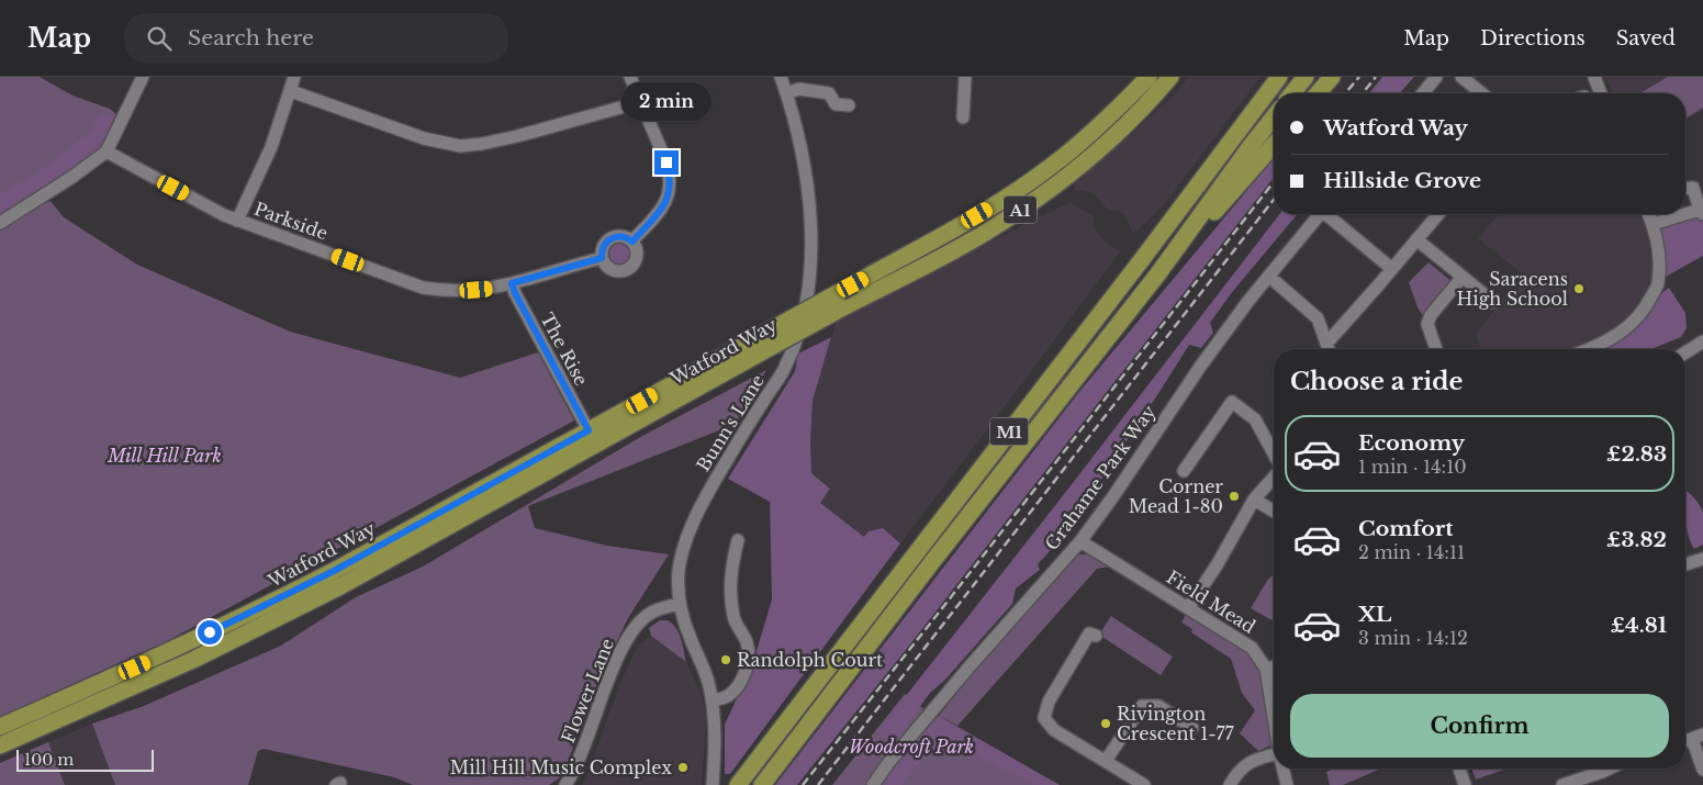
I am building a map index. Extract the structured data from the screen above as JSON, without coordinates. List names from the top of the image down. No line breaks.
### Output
{"streets":{"highway":["A1","Watford Way","M1"],"street":["Parkside","The Rise","Bunn's Lane","Grahame Park Way","Field Mead","Flower Lane"]},"crossings":[["Parkside","The Rise"],["The Rise","Watford Way"],["Bunn's Lane","Flower Lane"],["Grahame Park Way","Field Mead"]],"parks":["Mill Hill Park","Woodcroft Park"],"places":["Saracens High School","Corner Mead 1-80","Randolph Court","Rivington Crescent 1-77","Mill Hill Music Complex"],"scale_bar":"100 m","page":{"header":"Map","search":"Search here","nav":["Map","Directions","Saved"],"bubble":"2 min","banner":["Watford Way","Hillside Grove"],"heading":"Choose a ride","list":[{"name":"Economy","note":"1 min · 14:10","value":"£2.83"},{"name":"Comfort","note":"2 min · 14:11","value":"£3.82"},{"name":"XL","note":"3 min · 14:12","value":"£4.81"}],"buttons":"Confirm","scale":"100 m"}}
